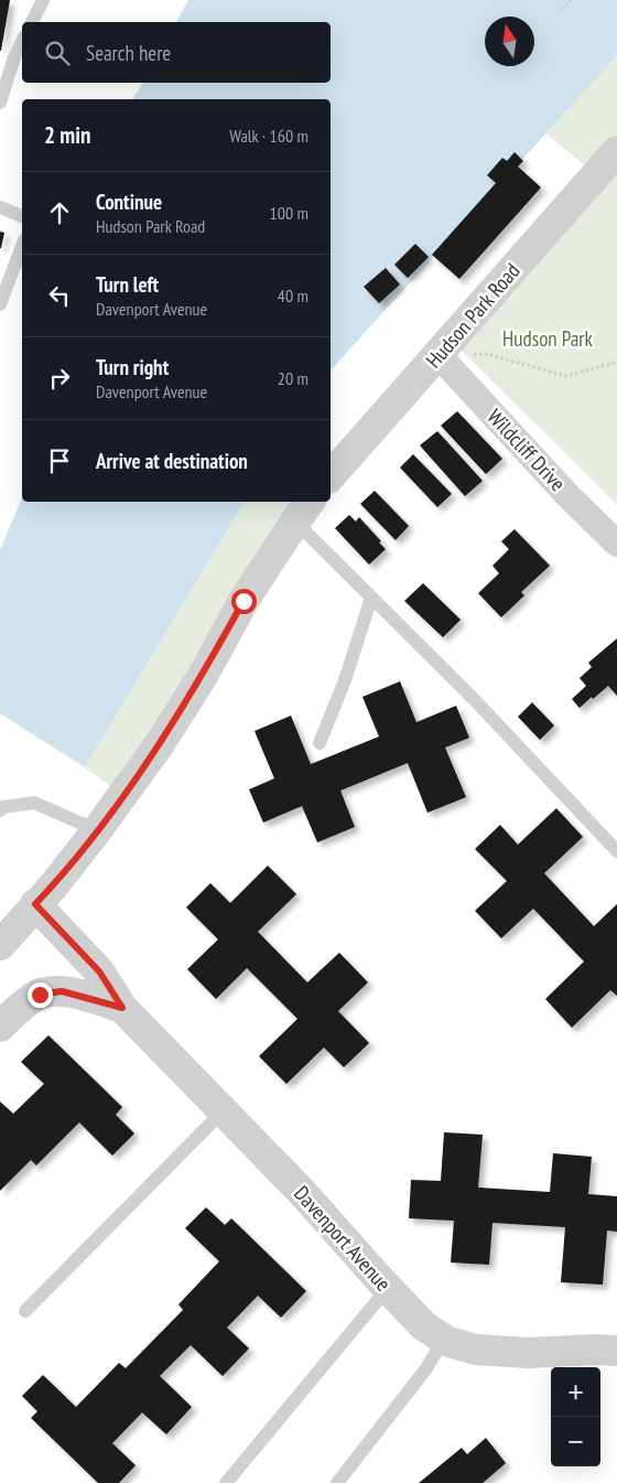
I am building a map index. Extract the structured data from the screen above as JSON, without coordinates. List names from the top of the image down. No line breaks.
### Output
{"streets":{"street":["Hudson Park Road","Wildcliff Drive","Davenport Avenue"]},"crossings":[["Hudson Park Road","Wildcliff Drive"]],"parks":["Hudson Park"],"north":"top","page":{"search":"Search here","heading":["2 min","Walk · 160 m"],"list":[["Continue","Hudson Park Road","100 m"],["Turn left","Davenport Avenue","40 m"],["Turn right","Davenport Avenue","20 m"],"Arrive at destination"],"map_buttons":["+","−"]}}
